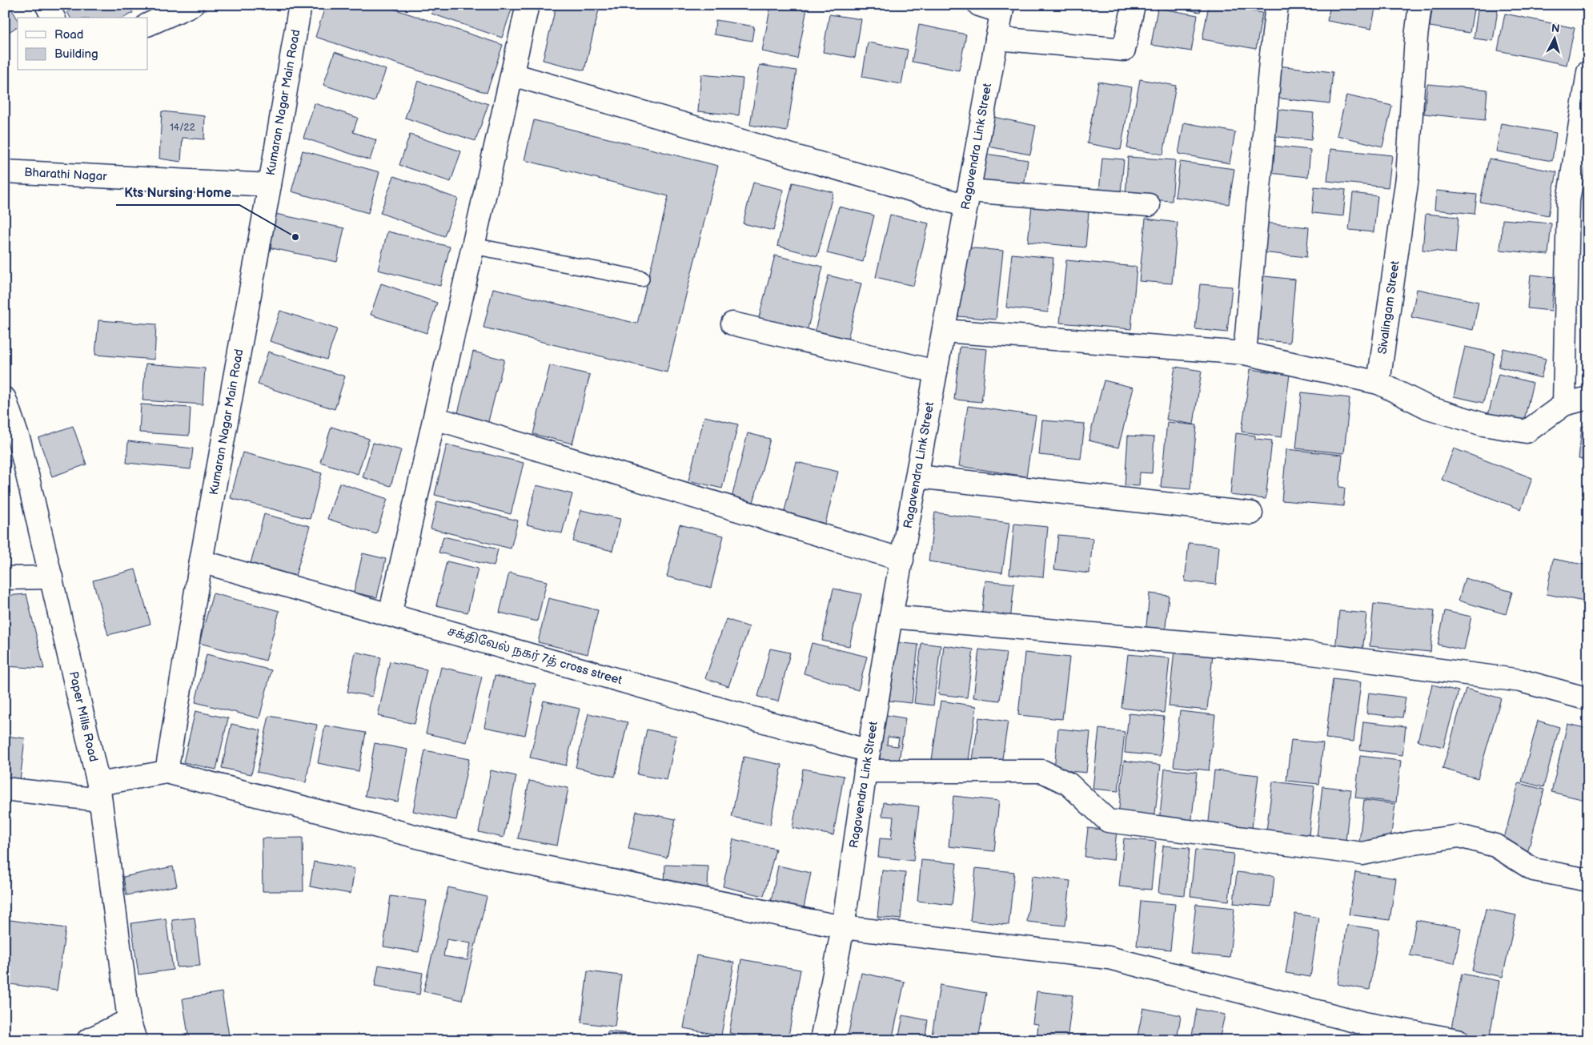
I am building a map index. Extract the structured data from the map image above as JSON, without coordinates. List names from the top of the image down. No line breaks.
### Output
{"streets":{"street":["Kumaran Nagar Main Road","Ragavendra Link Street","Bharathi Nagar","Sivalingam Street","சக்திவேல் நகர் 7த் cross street","Paper Mills Road"]},"crossings":[["Kumaran Nagar Main Road","Bharathi Nagar"],["Kumaran Nagar Main Road","சக்திவேல் நகர் 7த் cross street"],["Ragavendra Link Street","சக்திவேல் நகர் 7த் cross street"]],"places":["Kts Nursing Home"],"house_numbers":["14/22"],"legend":["Road","Building"],"north":"top"}
